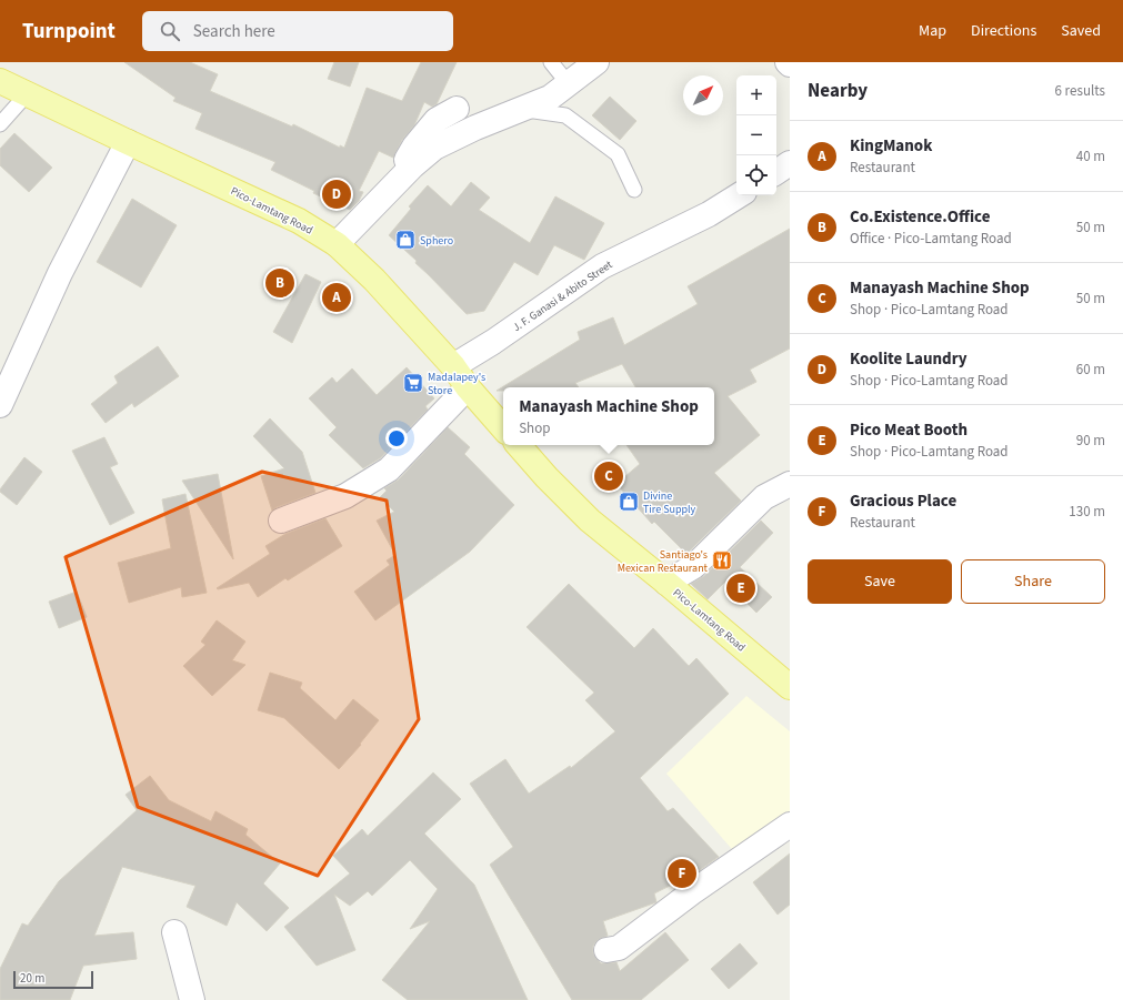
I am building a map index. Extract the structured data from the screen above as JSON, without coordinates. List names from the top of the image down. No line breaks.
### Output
{"streets":{"main road":["Pico-Lamtang Road"],"street":["J. F. Ganasi & Abito Street"]},"crossings":[["Pico-Lamtang Road","J. F. Ganasi & Abito Street"]],"places":{"shop":["Sphero","Divine Tire Supply"],"supermarket":["Madalapey's Store"],"restaurant":["Santiago's Mexican Restaurant"]},"scale_bar":"20 m","north":"top right","page":{"header":"Turnpoint","search":"Search here","nav":["Map","Directions","Saved"],"heading":["Nearby","6 results"],"map_buttons":["+","−"],"list":[{"mark":"A","name":"KingManok","note":"Restaurant","value":"40 m"},{"mark":"B","name":"Co.Existence.Office","note":"Office · Pico-Lamtang Road","value":"50 m"},{"mark":"C","name":"Manayash Machine Shop","note":"Shop · Pico-Lamtang Road","value":"50 m"},{"mark":"D","name":"Koolite Laundry","note":"Shop · Pico-Lamtang Road","value":"60 m"},{"mark":"E","name":"Pico Meat Booth","note":"Shop · Pico-Lamtang Road","value":"90 m"},{"mark":"F","name":"Gracious Place","note":"Restaurant","value":"130 m"}],"pins":["D","B","A","C","E","F"],"popup":["Manayash Machine Shop","Shop"],"buttons":["Save","Share"],"scale":"20 m"}}
